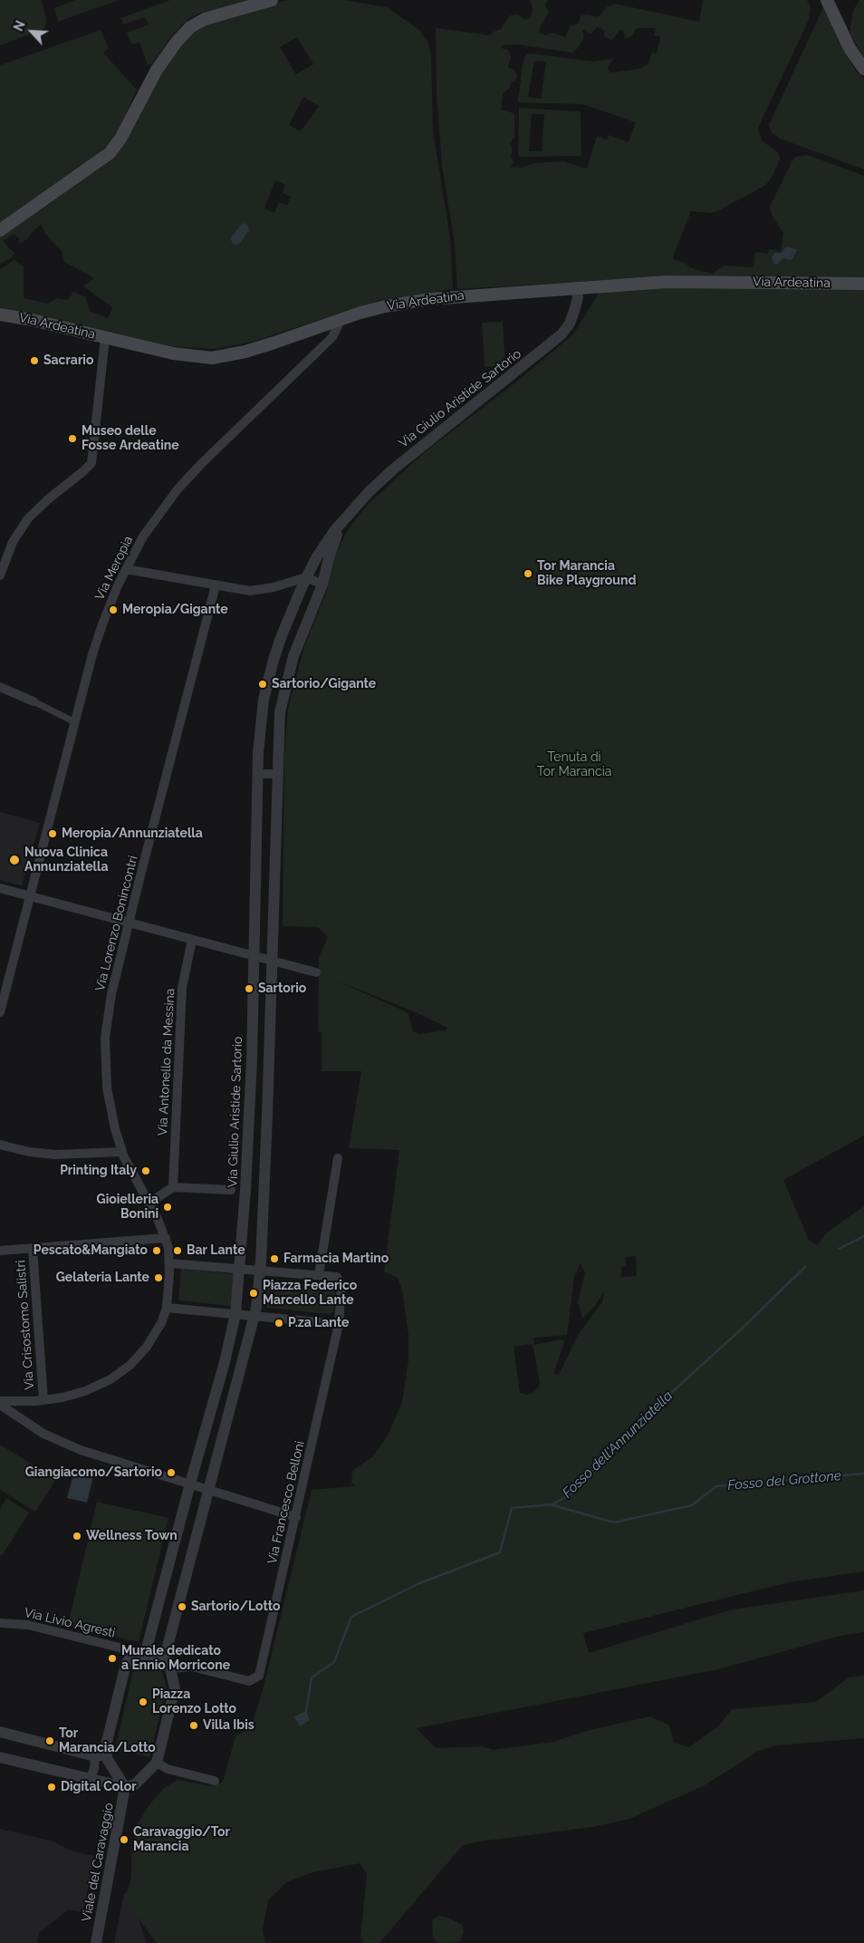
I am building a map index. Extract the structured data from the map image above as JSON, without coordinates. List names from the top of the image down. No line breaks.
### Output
{"streets":{"main road":["Via Ardeatina"],"street":["Via Giulio Aristide Sartorio","Via Meropia","Via Lorenzo Bonincontri","Via Antonello da Messina","Via Crisostomo Salistri","Via Francesco Belloni","Via Livio Agresti","Viale del Caravaggio"]},"crossings":[["Via Ardeatina","Via Giulio Aristide Sartorio"],["Via Ardeatina","Via Meropia"]],"water":["Fosso dell'Annunziatella","Fosso del Grottone"],"parks":["Tenuta di Tor Marancia"],"places":["Sacrario","Museo delle Fosse Ardeatine","Tor Marancia Bike Playground","Meropia/Gigante","Sartorio/Gigante","Meropia/Annunziatella","Nuova Clinica Annunziatella","Sartorio","Printing Italy","Gioielleria Bonini","Pescato&Mangiato","Bar Lante","Farmacia Martino","Gelateria Lante","Piazza Federico Marcello Lante","P.za Lante","Giangiacomo/Sartorio","Wellness Town","Sartorio/Lotto","Murale dedicato a Ennio Morricone","Piazza Lorenzo Lotto","Villa Ibis","Tor Marancia/Lotto","Digital Color","Caravaggio/Tor Marancia"],"north":"top left"}
